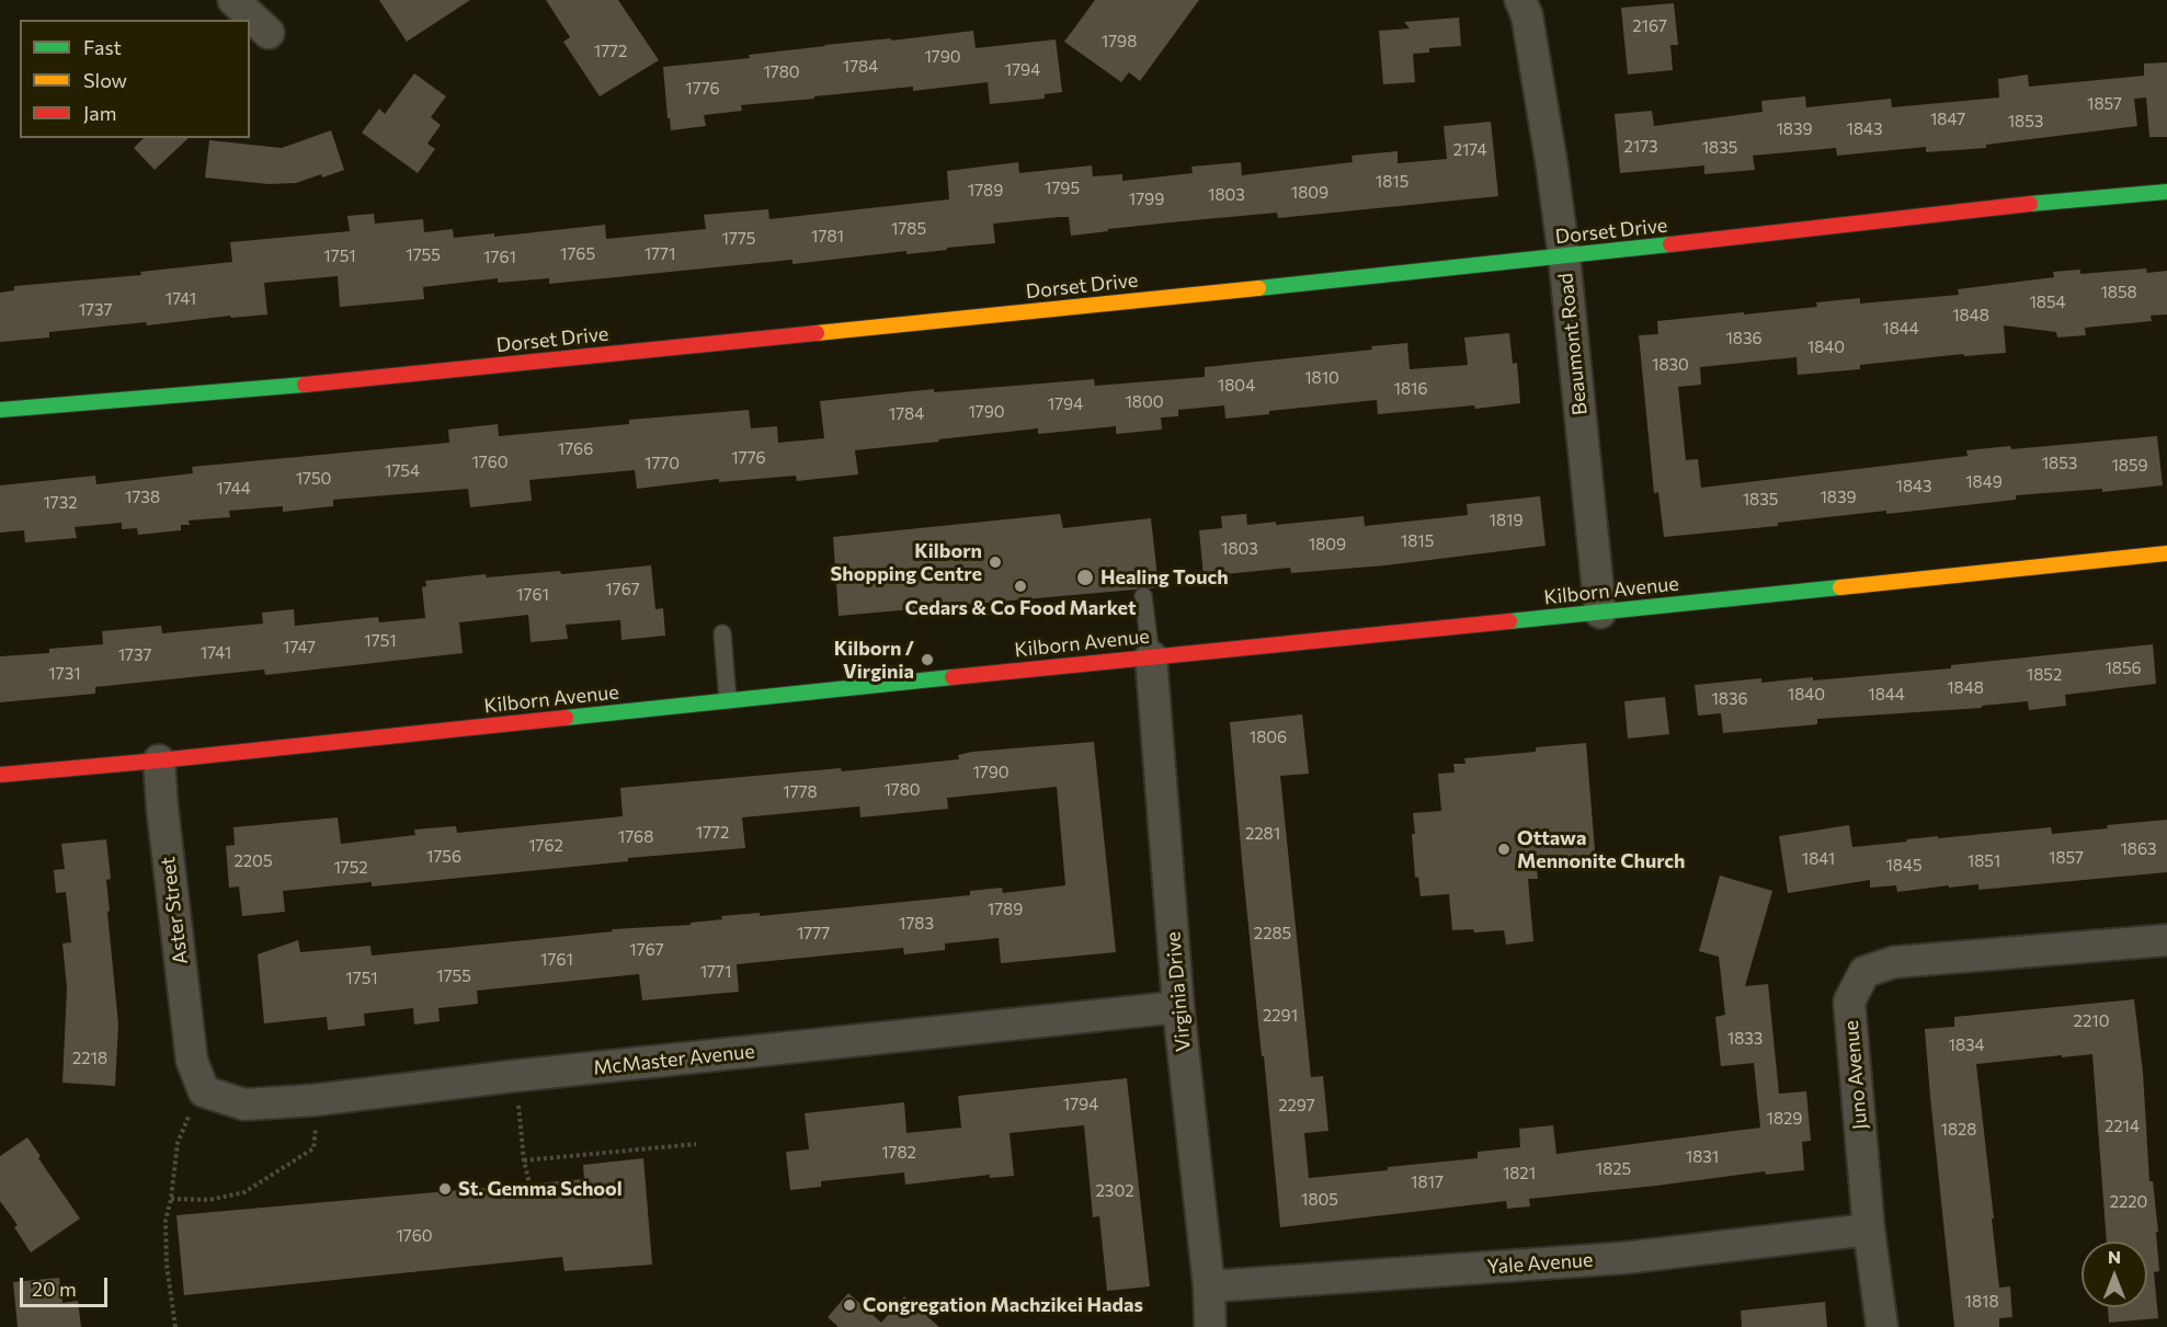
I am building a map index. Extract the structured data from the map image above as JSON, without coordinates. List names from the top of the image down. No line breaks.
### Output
{"streets":{"street":["Dorset Drive","Beaumont Road","Kilborn Avenue","Aster Street","Virginia Drive","McMaster Avenue","Juno Avenue","Yale Avenue"]},"crossings":[["Dorset Drive","Beaumont Road"],["Beaumont Road","Kilborn Avenue"],["Kilborn Avenue","Aster Street"],["Kilborn Avenue","Virginia Drive"],["Aster Street","McMaster Avenue"],["Virginia Drive","McMaster Avenue"],["Virginia Drive","Yale Avenue"],["Juno Avenue","Yale Avenue"]],"places":["Kilborn Shopping Centre","Healing Touch","Cedars & Co Food Market","Kilborn / Virginia","Ottawa Mennonite Church","St. Gemma School","Congregation Machzikei Hadas"],"house_numbers":["2167","1798","1772","1790","1784","1794","1780","1776","1857","1847","1853","1839","1843","2173","1835","2174","1815","1795","1789","1809","1803","1799","1785","1781","1775","1765","1771","1755","1751","1761","1858","1741","1854","1737","1848","1844","1836","1840","1830","1810","1804","1816","1800","1794","1790","1784","1766","1776","1760","1770","1853","1859","1754","1750","1849","1843","1744","1738","1839","1835","1732","1819","1815","1809","1803","1767","1761","1751","1747","1741","1737","1856","1731","1852","1848","1840","1844","1836","1806","1790","1780","1778","1772","2281","1768","1762","1863","1756","1857","1841","2205","1851","1845","1752","1789","1783","1777","2285","1767","1761","1771","1755","1751","2291","2210","1833","1834","2218","1794","2297","1829","2214","1828","1782","1831","1825","1821","1817","2302","1805","2220","1760","1818"],"legend":["Fast","Slow","Jam"],"scale_bar":"20 m","north":"top"}
